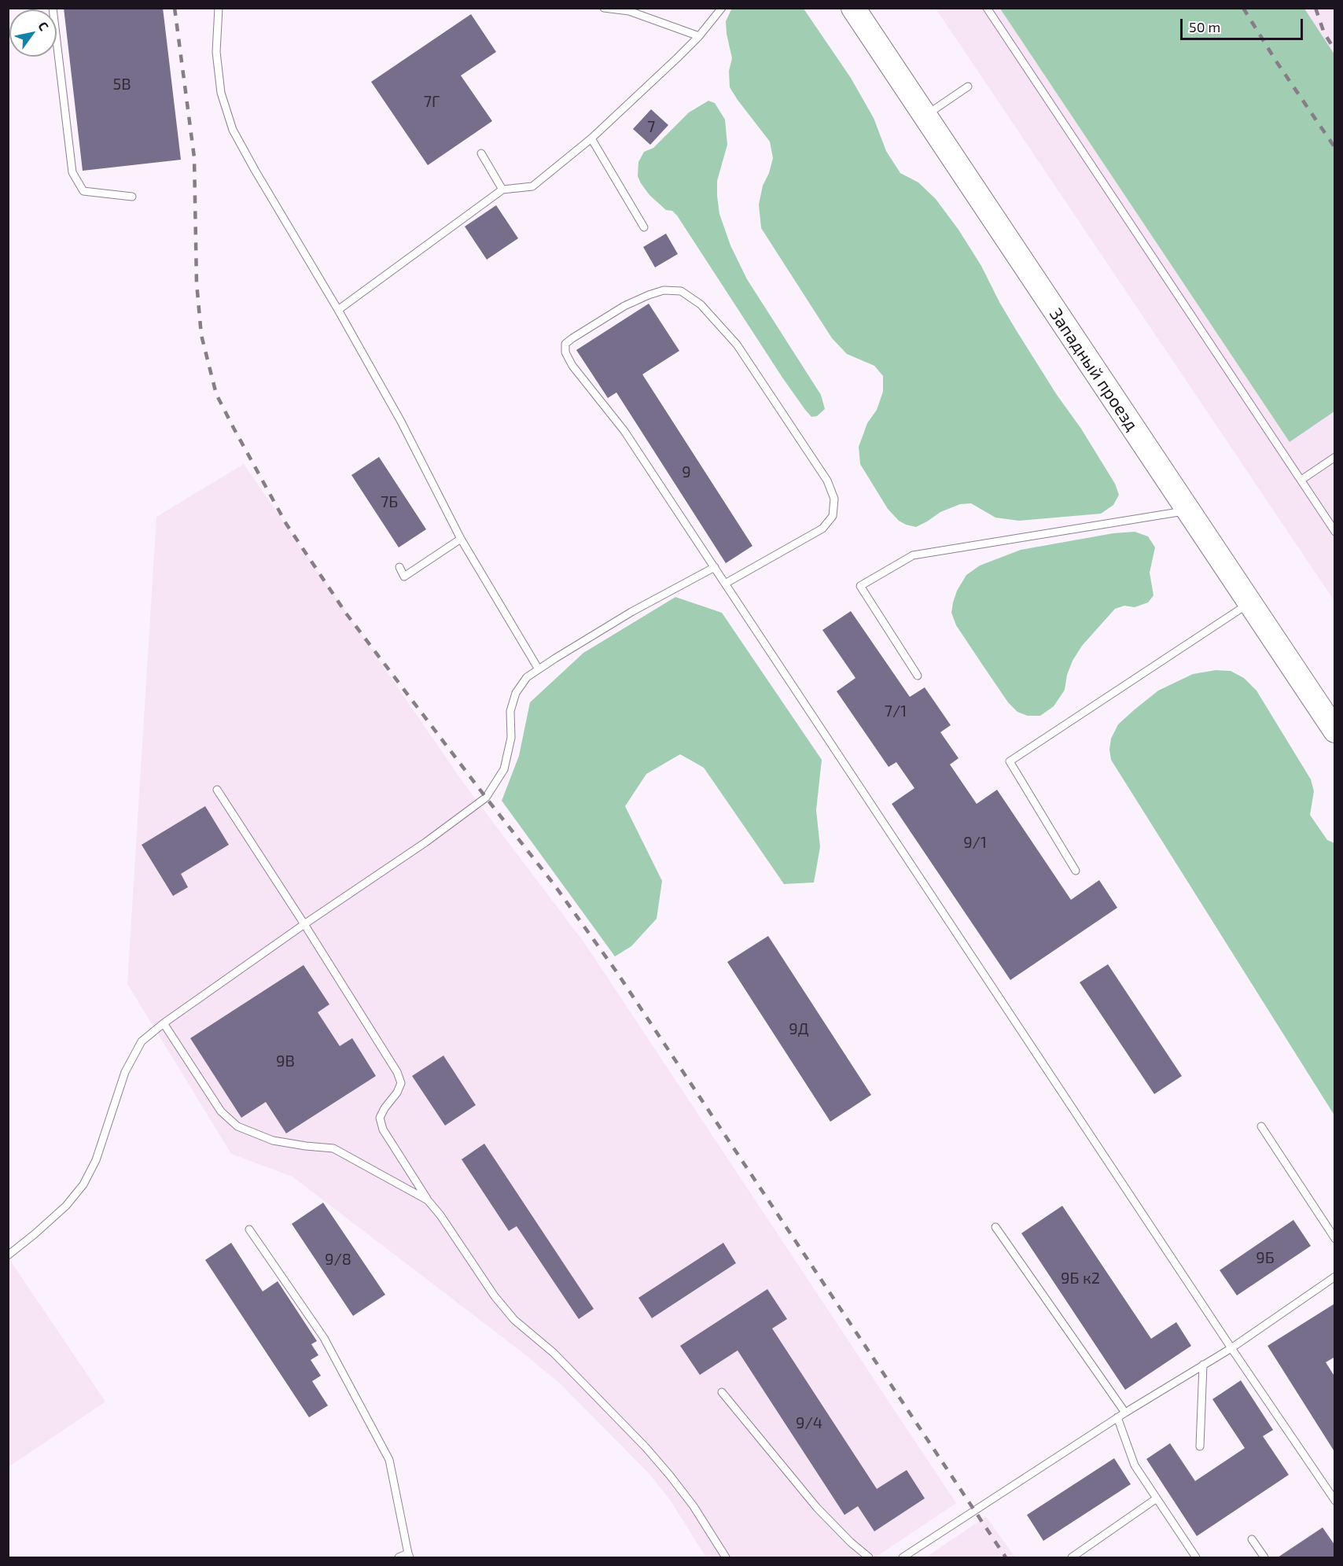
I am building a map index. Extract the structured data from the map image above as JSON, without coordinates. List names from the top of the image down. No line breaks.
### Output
{"streets":{"main road":["Западный проезд"]},"house_numbers":["5В","7Г","7","9","7Б","7/1","9/1","9Д","9В","9Б","9/8","9Б к2","9/4"],"scale_bar":"50 m","north":"top right"}
